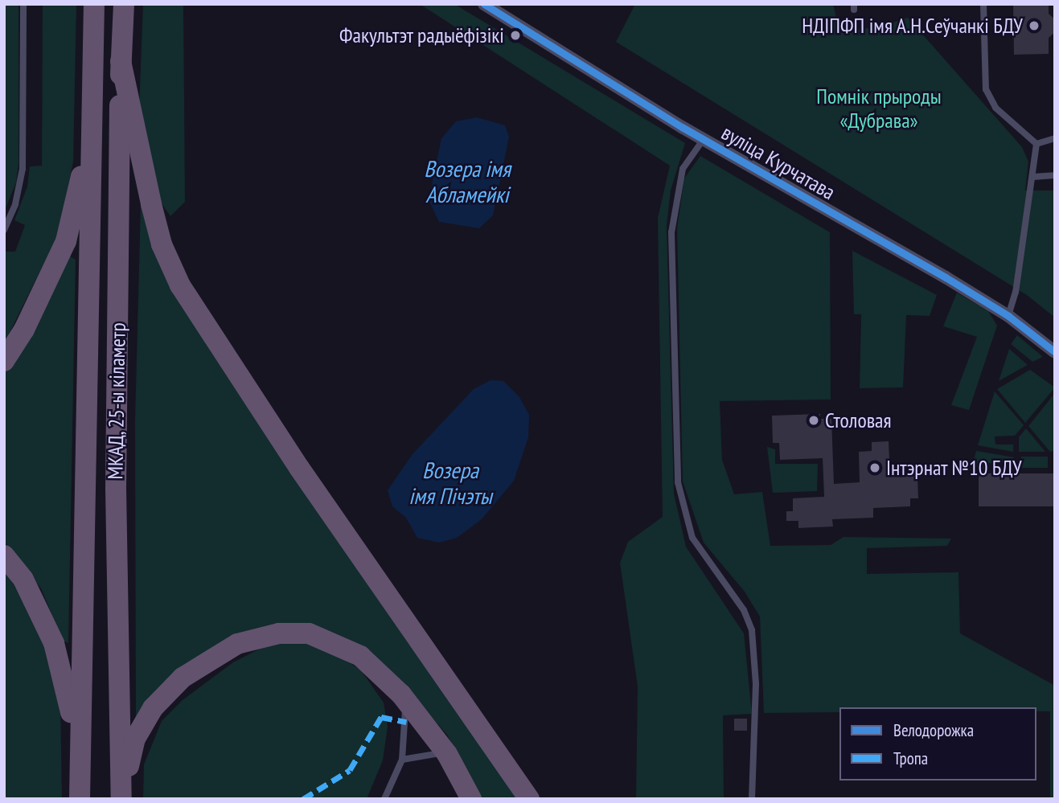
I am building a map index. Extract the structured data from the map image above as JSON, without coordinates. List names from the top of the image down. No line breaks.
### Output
{"streets":{"highway":["МКАД, 25-ы кіламетр"],"street":["вуліца Курчатава"]},"water":["Возера імя Абламейкі","Возера імя Пічэты"],"parks":["Помнік прыроды «Дубрава»"],"places":["НДІПФП імя А.Н.Сеўчанкі БДУ","Факультэт радыёфізікі","Столовая","Інтэрнат №10 БДУ"],"legend":["Велодорожка","Тропа"]}
